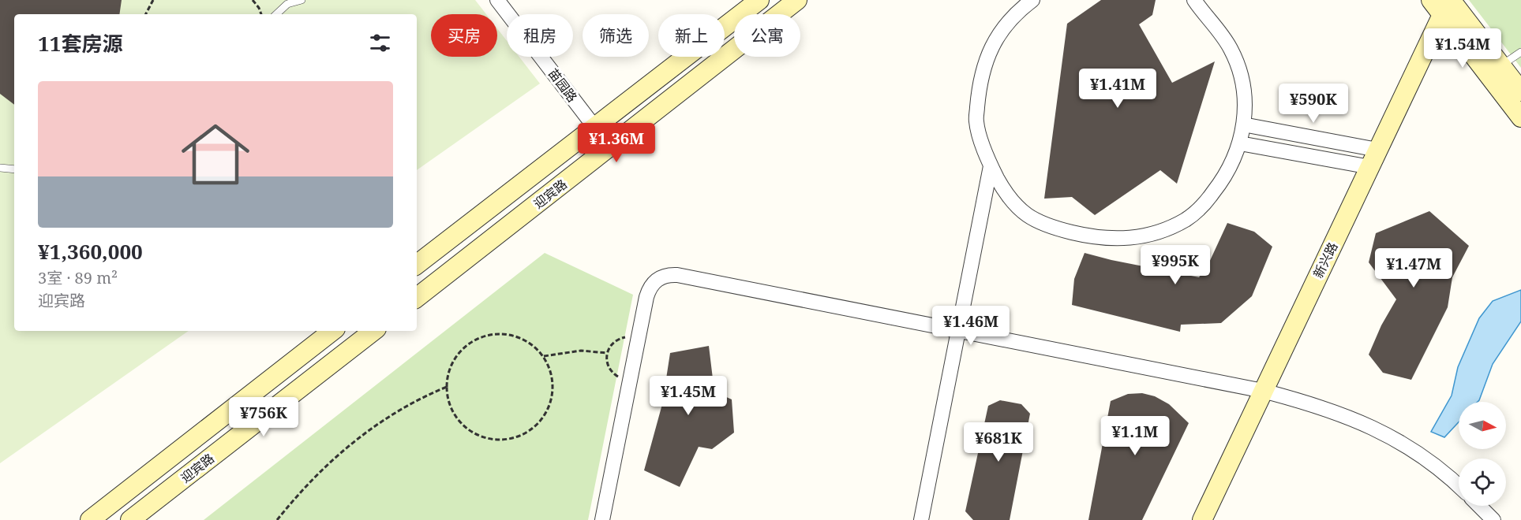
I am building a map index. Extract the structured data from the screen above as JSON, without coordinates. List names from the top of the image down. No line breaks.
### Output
{"streets":{"main road":["迎宾路","新兴路"],"street":["苗园路"]},"crossings":[["苗园路","迎宾路"]],"north":"right","page":{"chip":["买房","租房","筛选","新上","公寓"],"heading":"11套房源","price":["¥1.54M","¥1.41M","¥590K","¥1.36M","¥995K","¥1.47M","¥1.46M","¥1.45M","¥756K","¥1.1M","¥681K"],"list":[{"name":"¥1,360,000","note":"3室 · 89 m² · 迎宾路"}]}}
